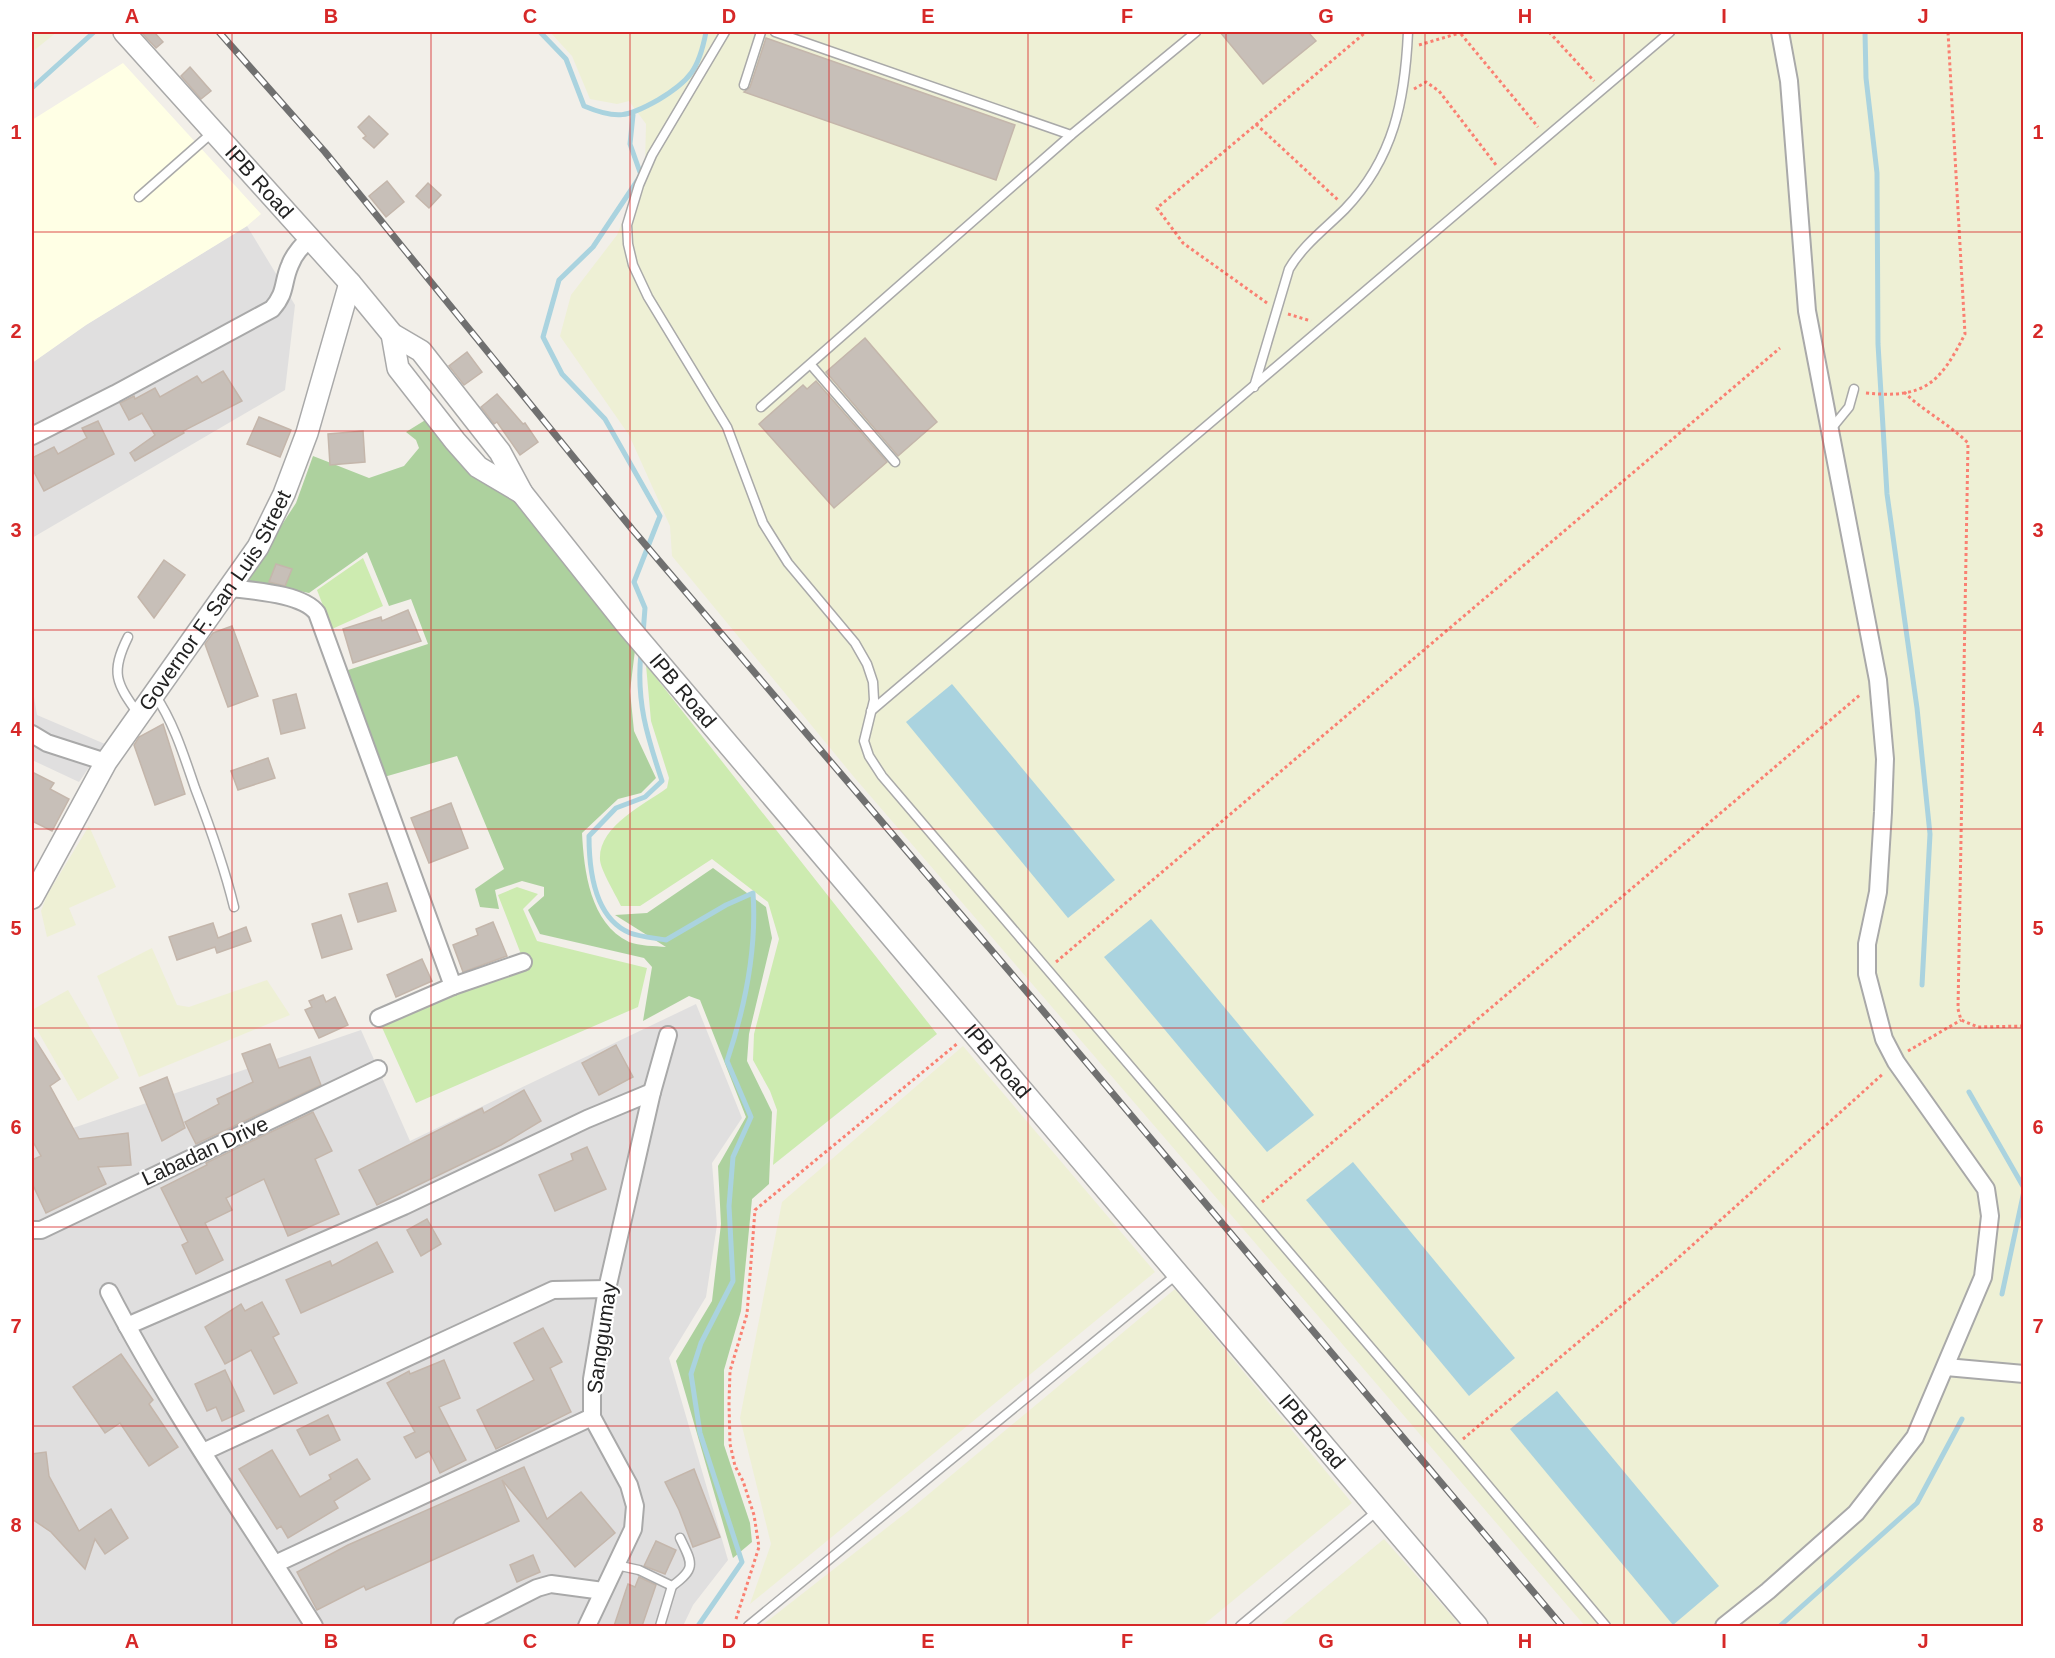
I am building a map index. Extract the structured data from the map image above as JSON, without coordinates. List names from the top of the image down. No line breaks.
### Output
{"streets":{"street":["IPB Road","Governor F. San Luis Street","Labadan Drive","Sanggumay"]},"crossings":[["IPB Road","Governor F. San Luis Street"]],"grid":{"columns":["A","B","C","D","E","F","G","H","I","J"],"rows":["1","2","3","4","5","6","7","8"]}}
